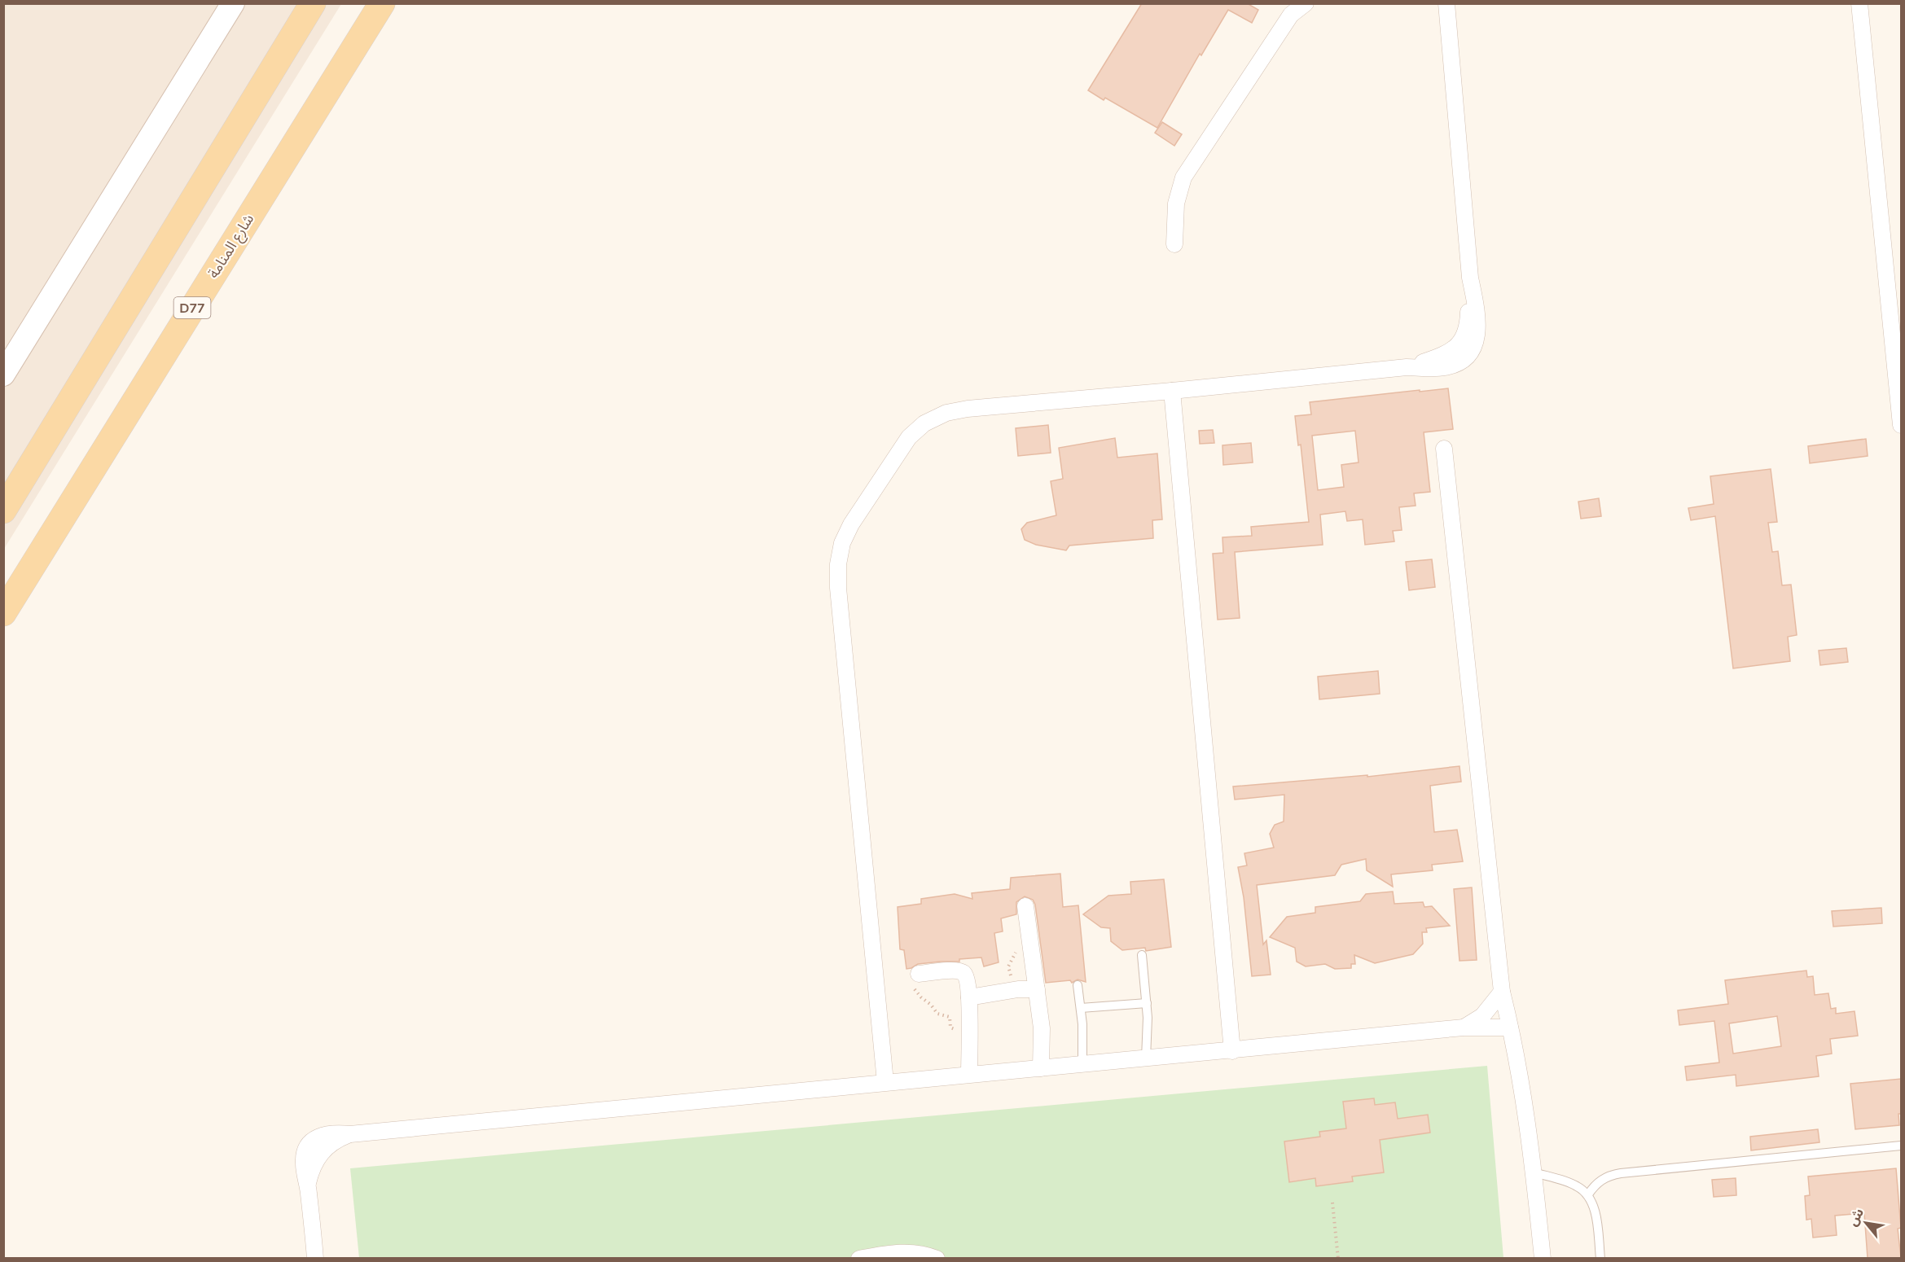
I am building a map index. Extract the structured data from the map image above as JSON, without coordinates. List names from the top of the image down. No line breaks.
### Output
{"streets":{"main road":["شارع المنامة","D77"]},"north":"top left"}
